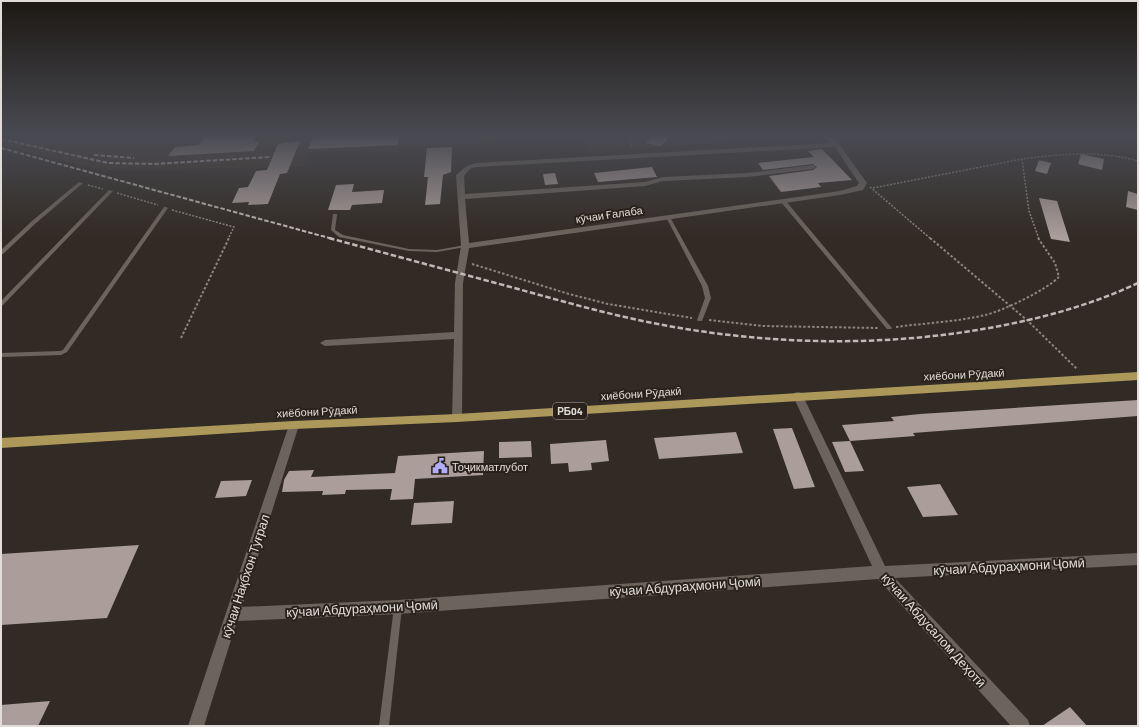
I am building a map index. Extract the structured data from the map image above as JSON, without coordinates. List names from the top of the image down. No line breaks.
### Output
{"streets":{"main road":["хиёбони Рӯдакӣ","РБ04"],"street":["кӯчаи Ғалаба","кӯчаи Абдураҳмони Ҷомӣ","кӯчаи Нақбхон Туғрал","кӯчаи Абдусалом Деҳотӣ"]},"crossings":[["хиёбони Рӯдакӣ","кӯчаи Нақбхон Туғрал"],["хиёбони Рӯдакӣ","кӯчаи Абдусалом Деҳотӣ"],["кӯчаи Абдураҳмони Ҷомӣ","кӯчаи Нақбхон Туғрал"],["кӯчаи Абдураҳмони Ҷомӣ","кӯчаи Абдусалом Деҳотӣ"]],"places":{"public building":["Тоҷикматлубот"]}}
